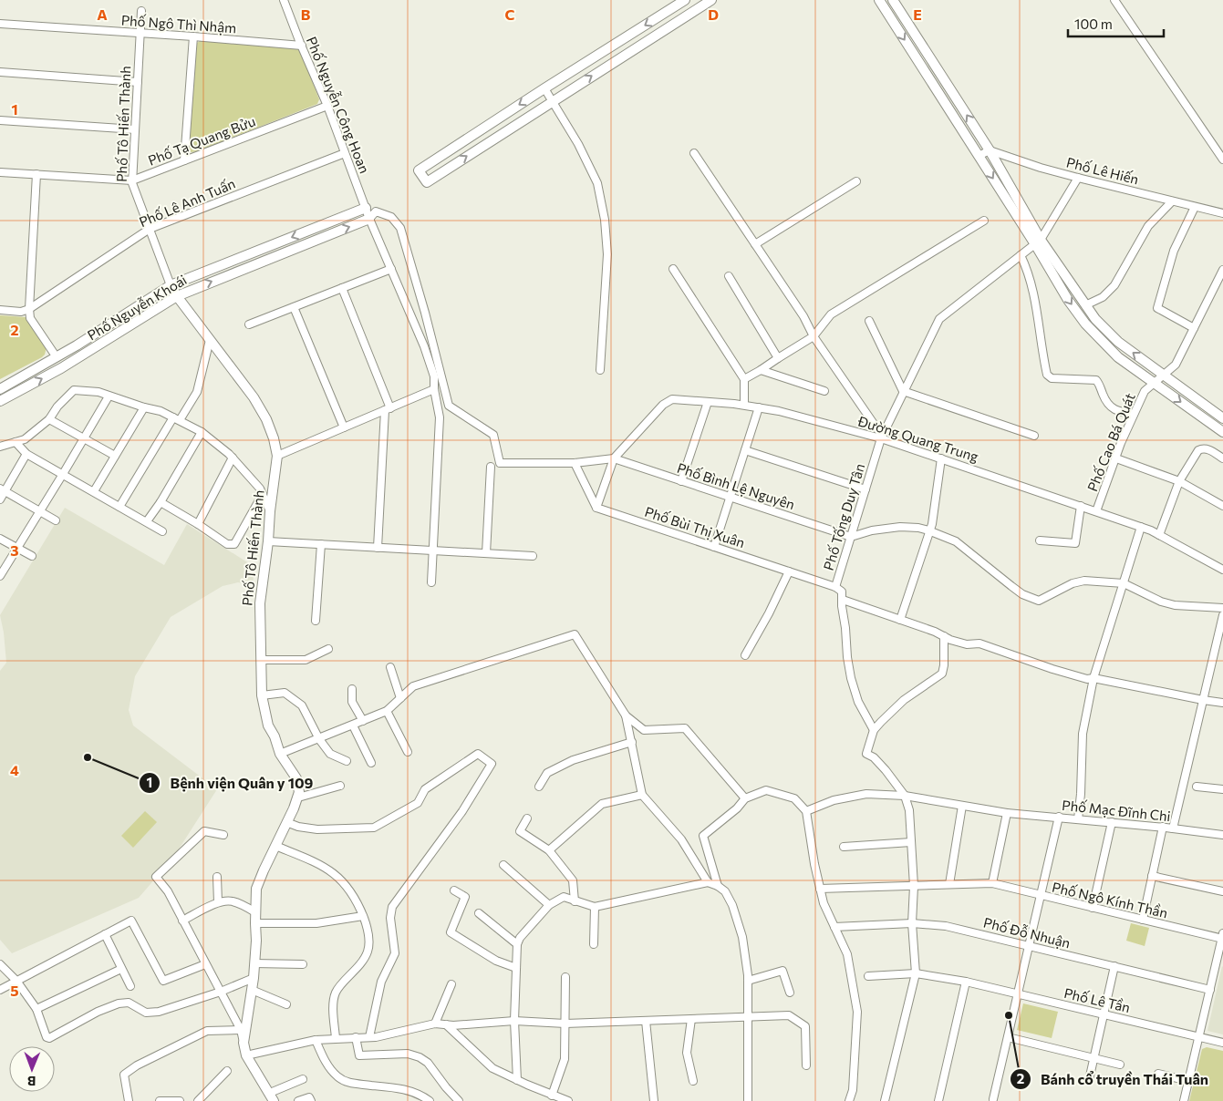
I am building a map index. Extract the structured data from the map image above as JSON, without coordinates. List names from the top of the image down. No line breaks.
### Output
{"streets":{"street":["Phố Ngô Thì Nhậm","Phố Nguyễn Công Hoan","Phố Tô Hiến Thành","Phố Tạ Quang Bửu","Phố Lê Hiến","Phố Lê Anh Tuấn","Phố Nguyễn Khoái","Đường Quang Trung","Phố Cao Bá Quát","Phố Bình Lệ Nguyên","Phố Tống Duy Tân","Phố Bùi Thị Xuân","Phố Mạc Đĩnh Chi","Phố Ngô Kính Thần","Phố Đỗ Nhuận","Phố Lê Tần"]},"crossings":[["Phố Ngô Thì Nhậm","Phố Nguyễn Công Hoan"],["Phố Ngô Thì Nhậm","Phố Tô Hiến Thành"],["Phố Nguyễn Công Hoan","Phố Tạ Quang Bửu"],["Phố Nguyễn Công Hoan","Phố Lê Anh Tuấn"],["Phố Nguyễn Công Hoan","Phố Nguyễn Khoái"],["Phố Tô Hiến Thành","Phố Tạ Quang Bửu"],["Phố Tô Hiến Thành","Phố Lê Anh Tuấn"],["Phố Tô Hiến Thành","Phố Nguyễn Khoái"],["Đường Quang Trung","Phố Cao Bá Quát"],["Đường Quang Trung","Phố Bình Lệ Nguyên"],["Đường Quang Trung","Phố Tống Duy Tân"],["Phố Bình Lệ Nguyên","Phố Tống Duy Tân"],["Phố Tống Duy Tân","Phố Bùi Thị Xuân"]],"places":["Bệnh viện Quân y 109","Bánh cổ truyền Thái Tuân"],"scale_bar":"100 m","north":"bottom","grid":{"columns":["A","B","C","D","E"],"rows":["1","2","3","4","5"]}}
